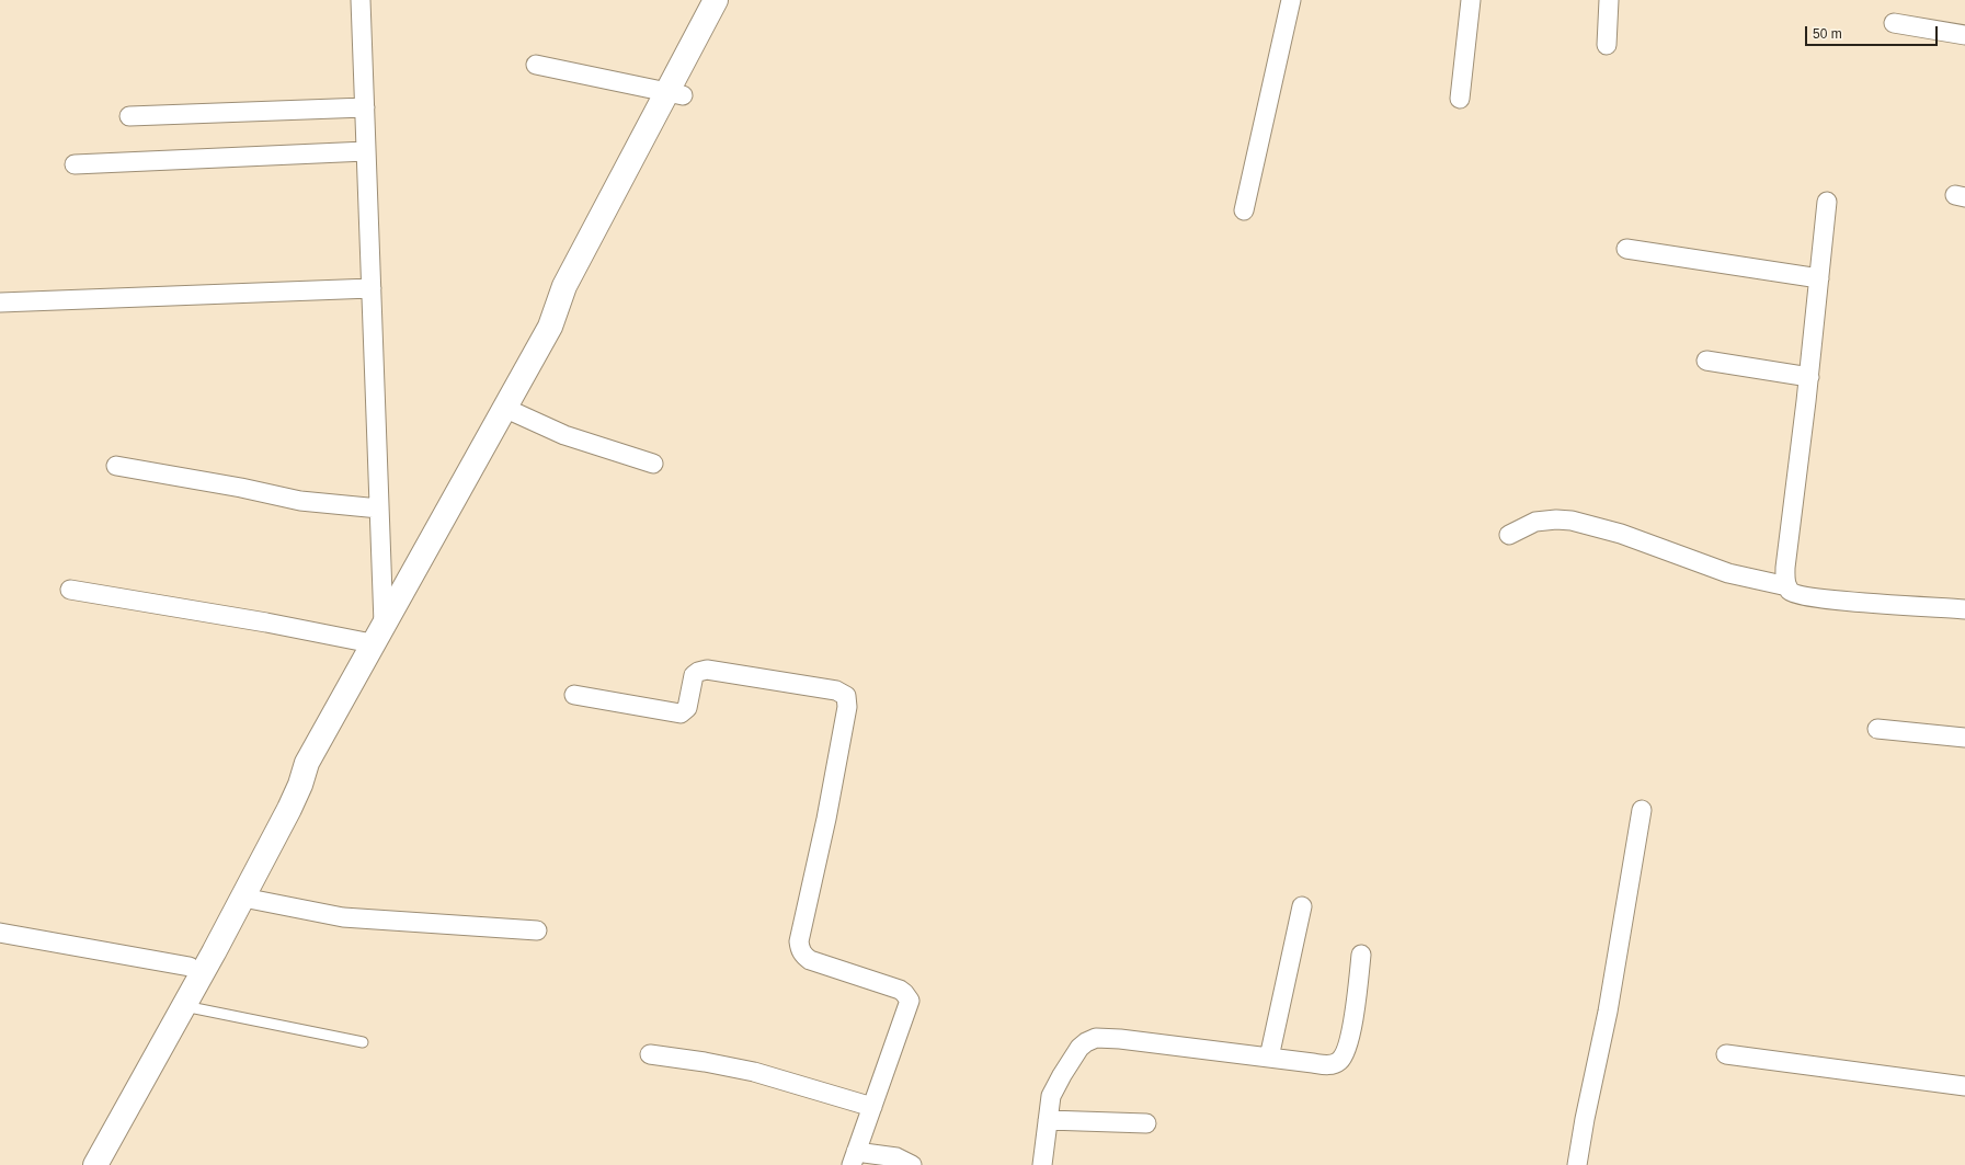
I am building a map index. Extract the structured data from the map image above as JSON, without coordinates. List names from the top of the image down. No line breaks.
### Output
{"scale_bar":"50 m"}
